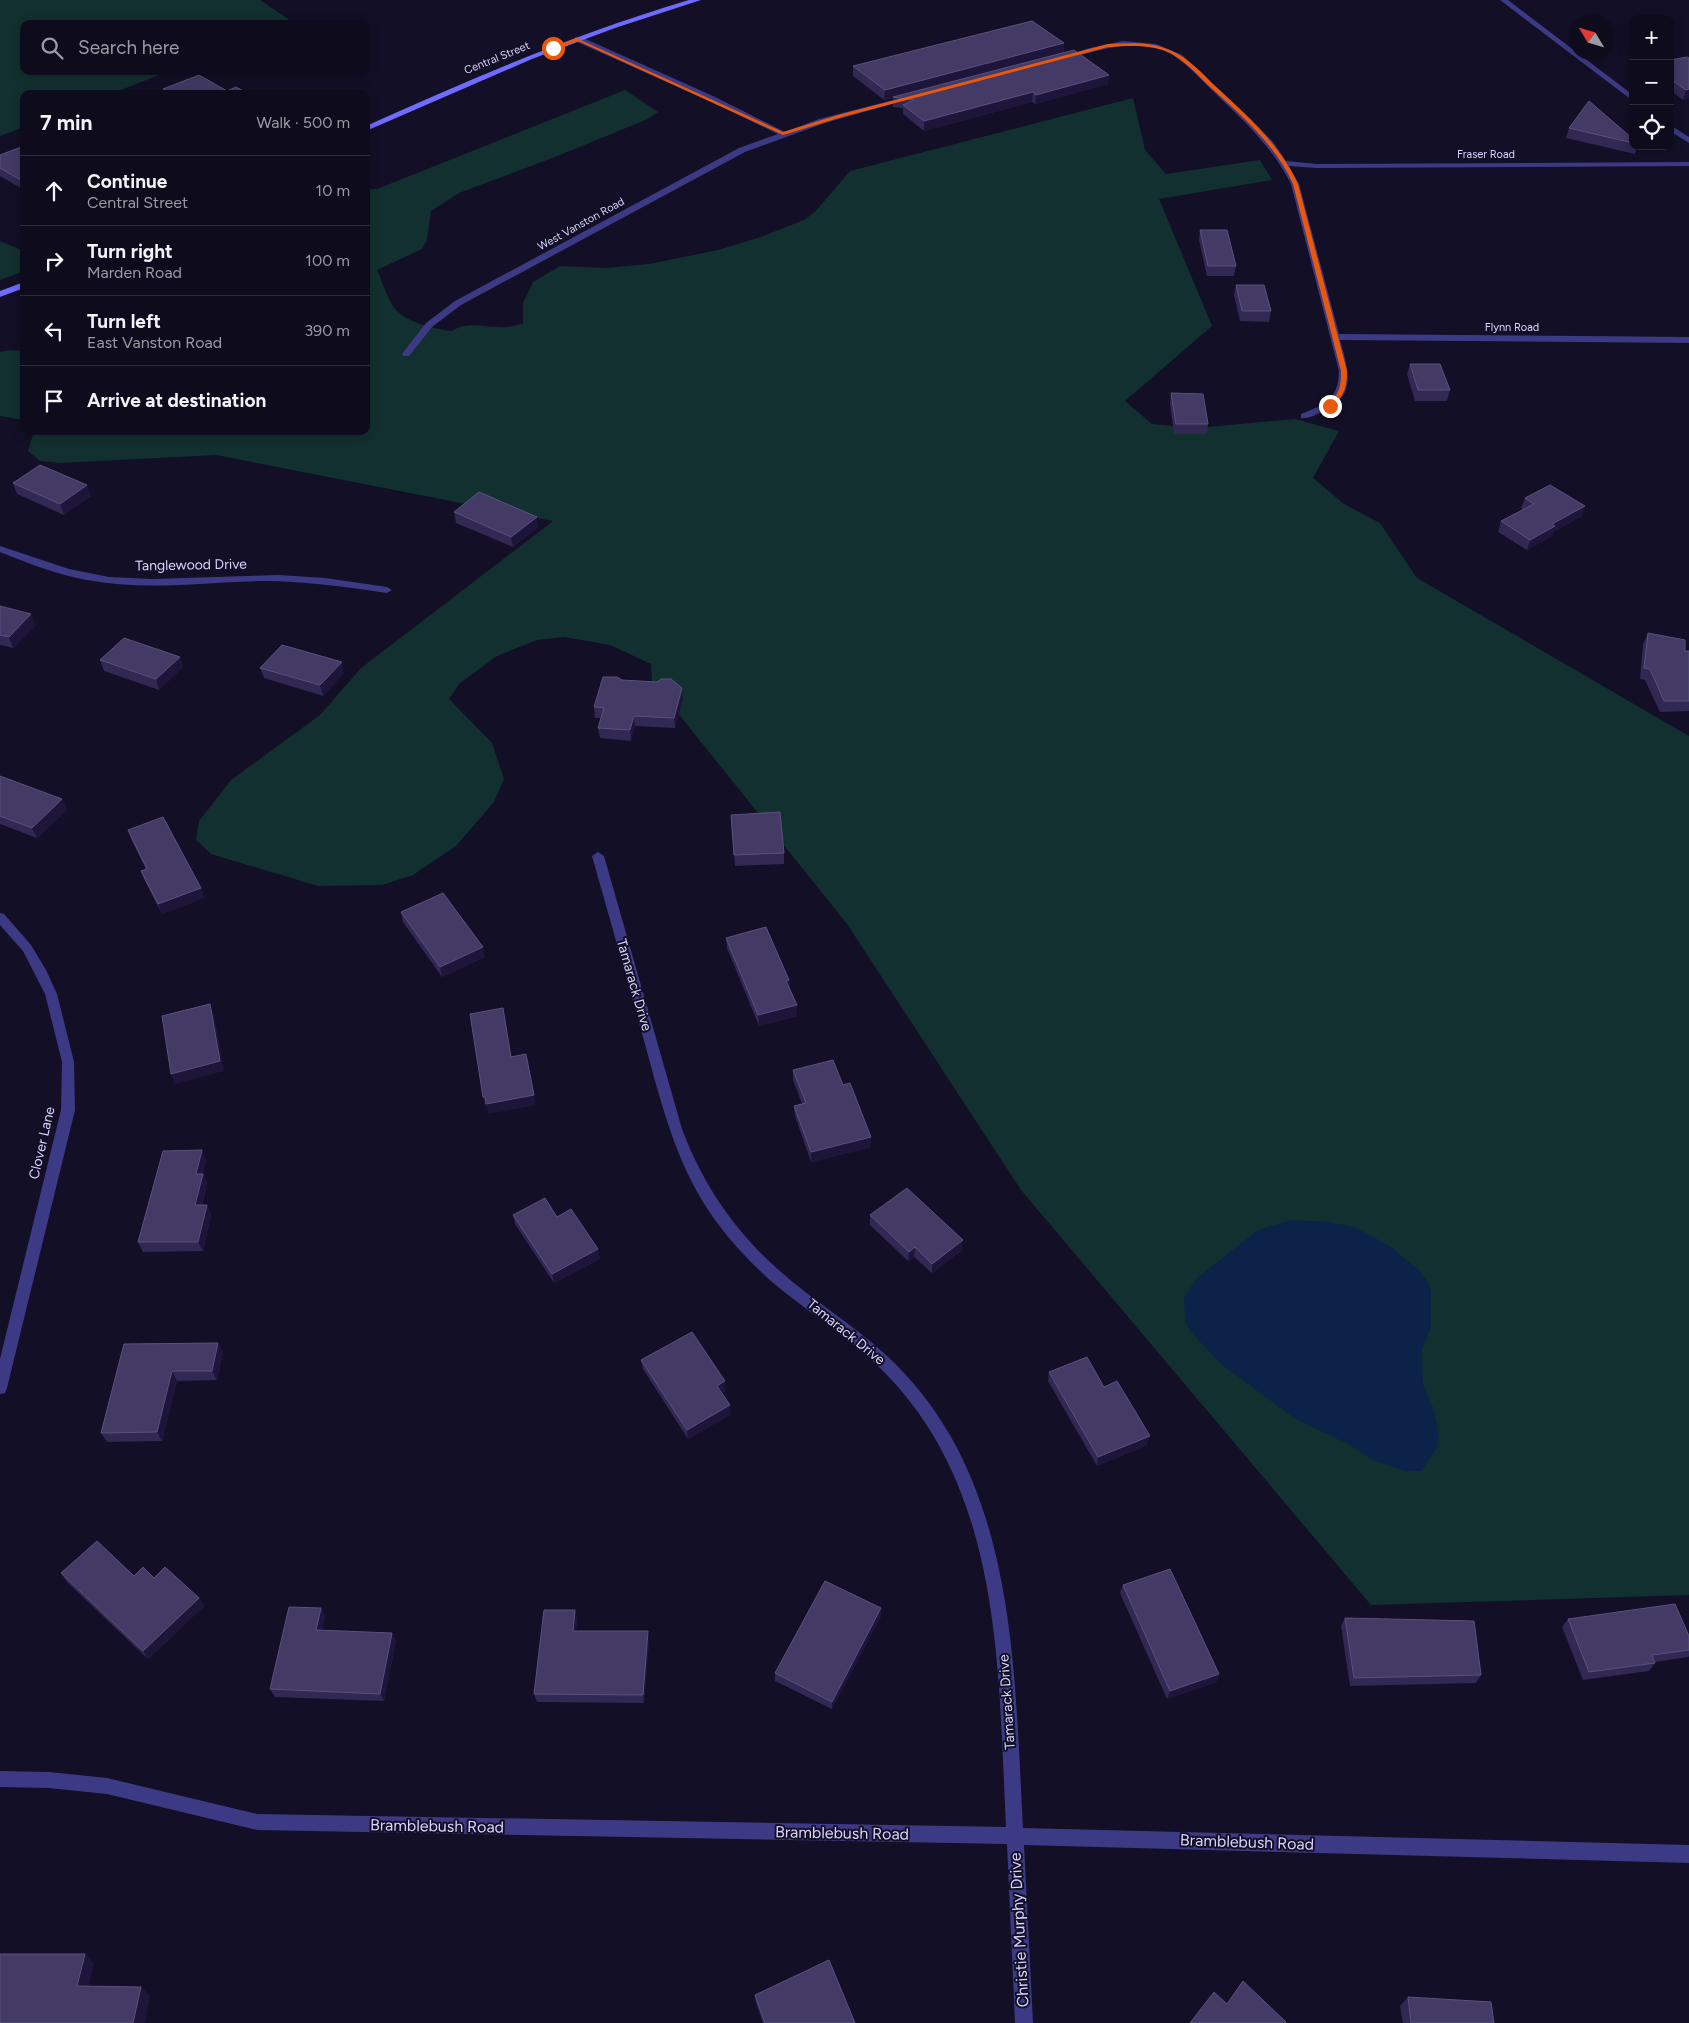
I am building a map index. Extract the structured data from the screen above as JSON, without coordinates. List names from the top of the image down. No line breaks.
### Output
{"streets":{"main road":["Central Street"],"street":["Fraser Road","West Vanston Road","Flynn Road","Tanglewood Drive","Tamarack Drive","Clover Lane","Bramblebush Road","Christie Murphy Drive"]},"crossings":[["Tamarack Drive","Bramblebush Road"],["Tamarack Drive","Christie Murphy Drive"],["Bramblebush Road","Christie Murphy Drive"]],"north":"top left","page":{"map_buttons":["+","−"],"search":"Search here","heading":["7 min","Walk · 500 m"],"list":[["Continue","Central Street","10 m"],["Turn right","Marden Road","100 m"],["Turn left","East Vanston Road","390 m"],"Arrive at destination"]}}
